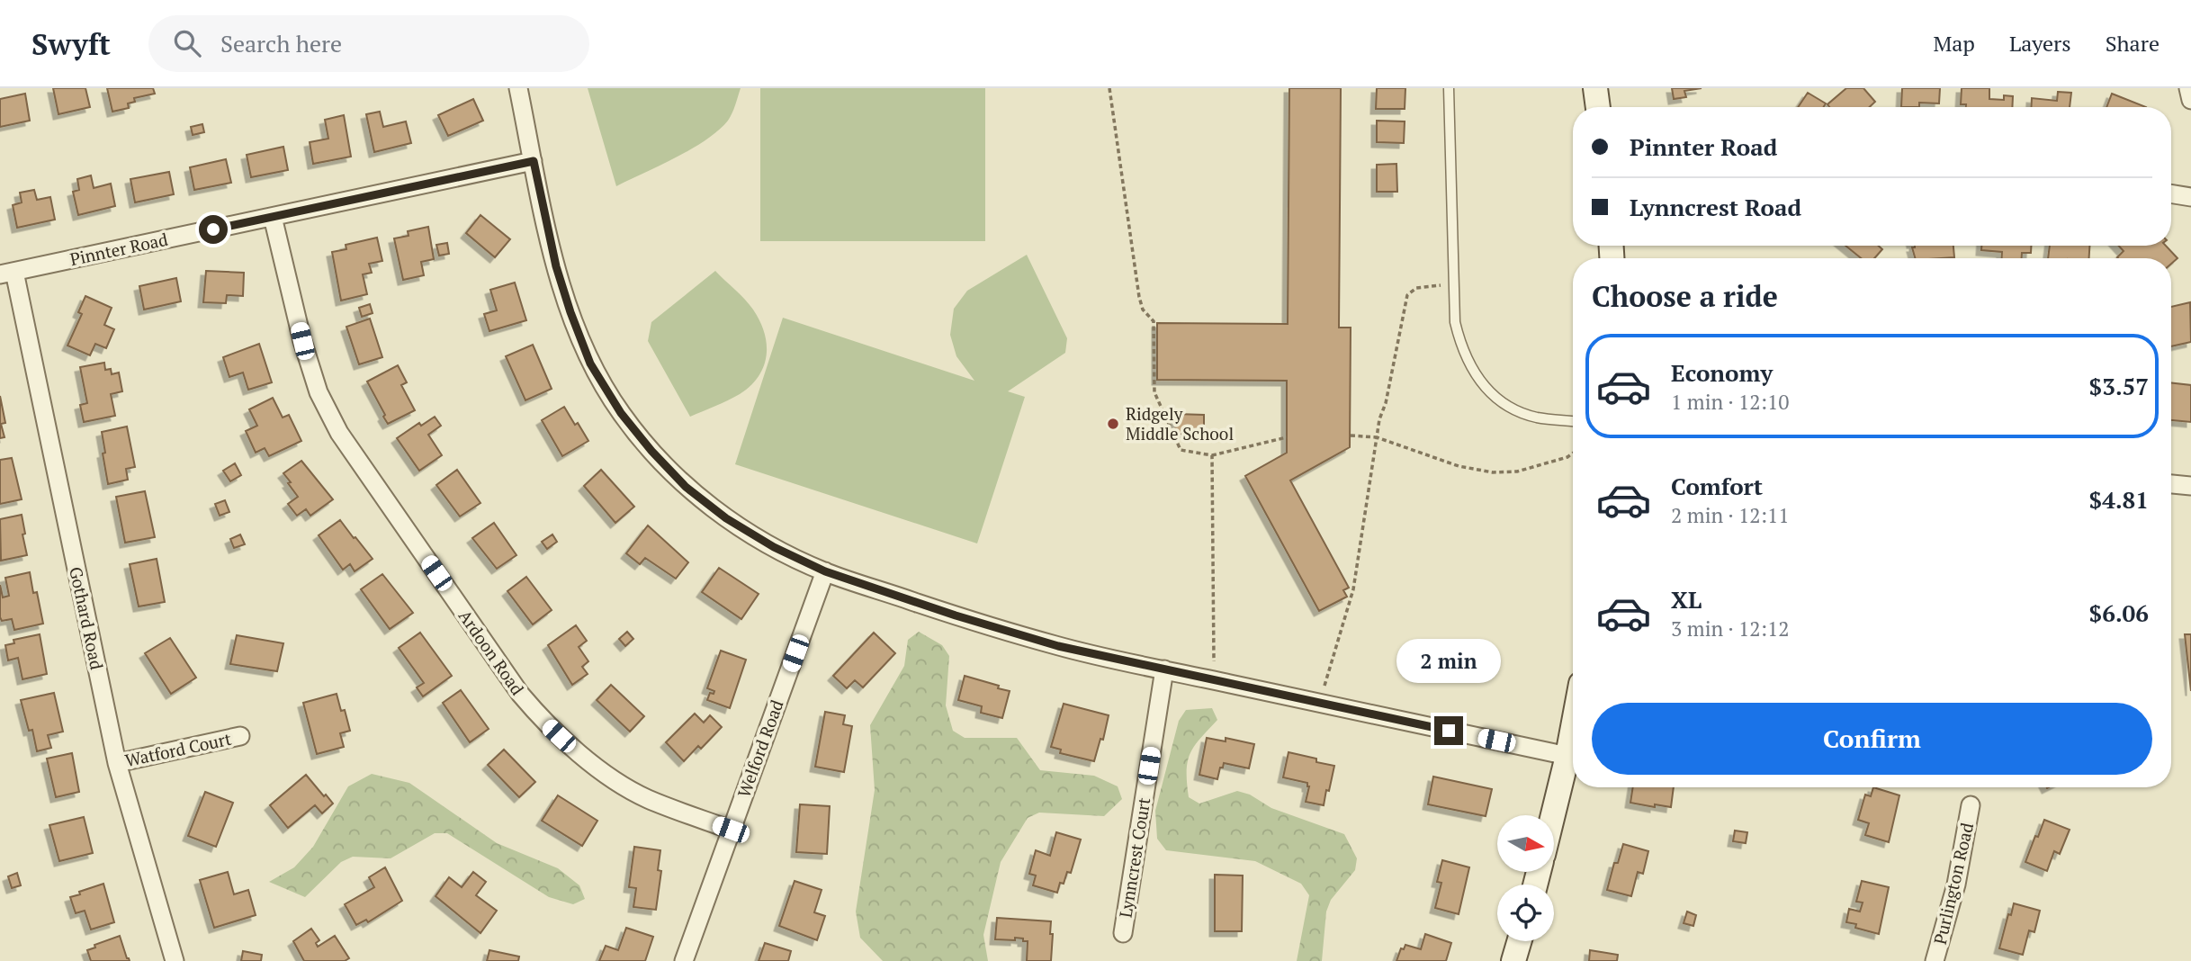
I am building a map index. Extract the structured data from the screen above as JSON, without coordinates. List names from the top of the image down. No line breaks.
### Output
{"streets":{"street":["Pinnter Road","Gothard Road","Ardoon Road","Welford Road","Watford Court","Lynncrest Court","Purlington Road"]},"crossings":[["Pinnter Road","Gothard Road"],["Pinnter Road","Ardoon Road"],["Gothard Road","Watford Court"],["Ardoon Road","Welford Road"]],"places":["Ridgely Middle School"],"north":"right","page":{"header":"Swyft","search":"Search here","nav":["Map","Layers","Share"],"banner":["Pinnter Road","Lynncrest Road"],"heading":"Choose a ride","list":[{"name":"Economy","note":"1 min · 12:10","value":"$3.57"},{"name":"Comfort","note":"2 min · 12:11","value":"$4.81"},{"name":"XL","note":"3 min · 12:12","value":"$6.06"}],"bubble":"2 min","buttons":"Confirm"}}
